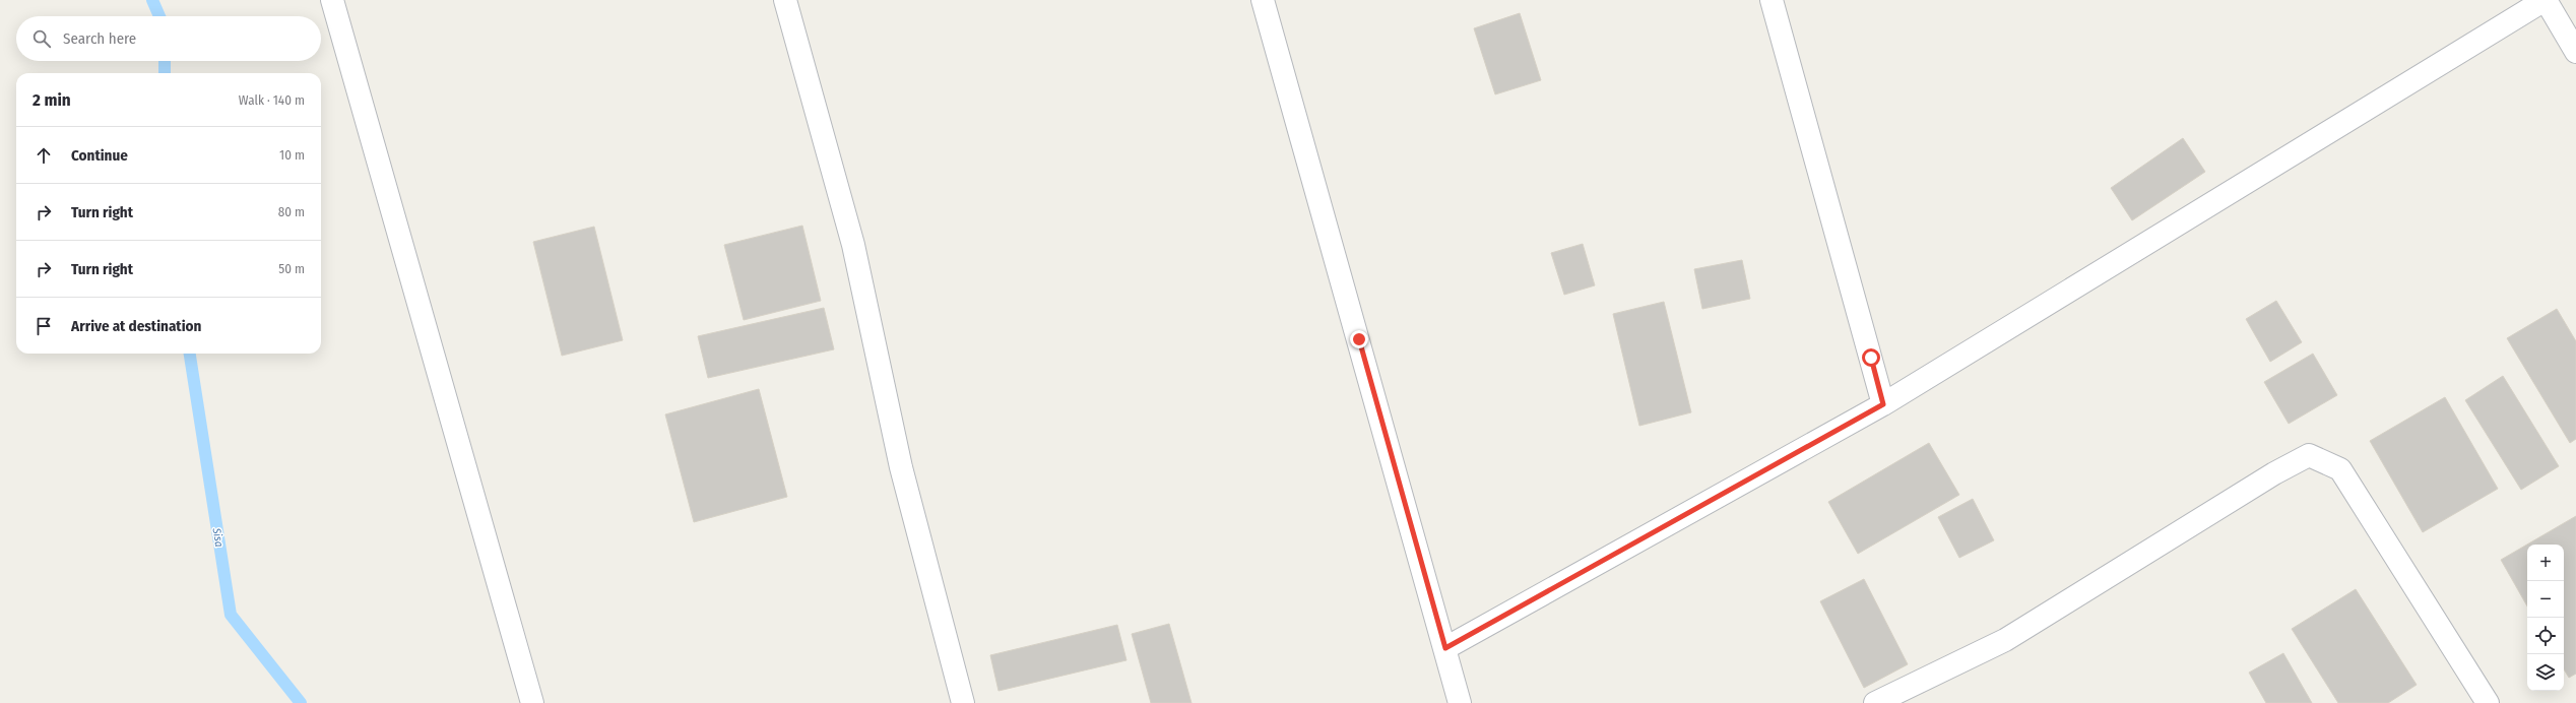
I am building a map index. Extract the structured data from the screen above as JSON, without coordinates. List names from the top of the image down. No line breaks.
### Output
{"water":["Sisa"],"page":{"search":"Search here","heading":["2 min","Walk · 140 m"],"list":[["Continue","10 m"],["Turn right","80 m"],["Turn right","50 m"],"Arrive at destination"],"map_buttons":["+","−"]}}
